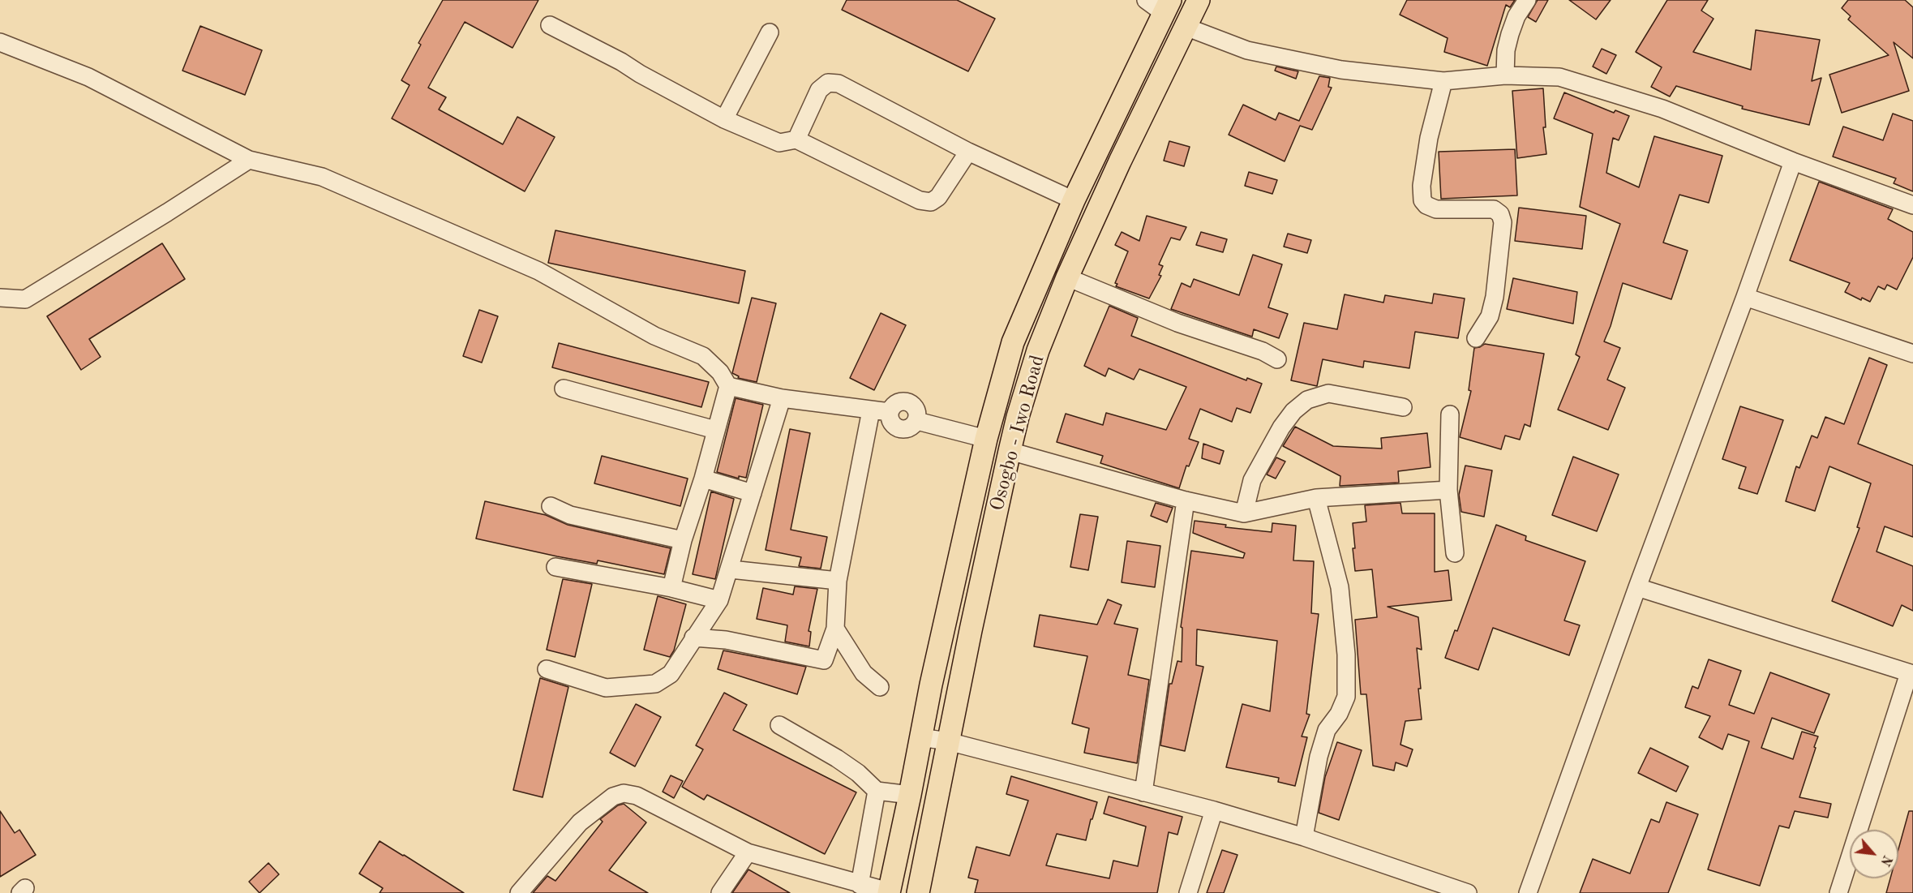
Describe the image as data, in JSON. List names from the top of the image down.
{
  "streets": {
    "main road": ["Osogbo - Iwo Road"]
  },
  "north": "bottom right"
}
